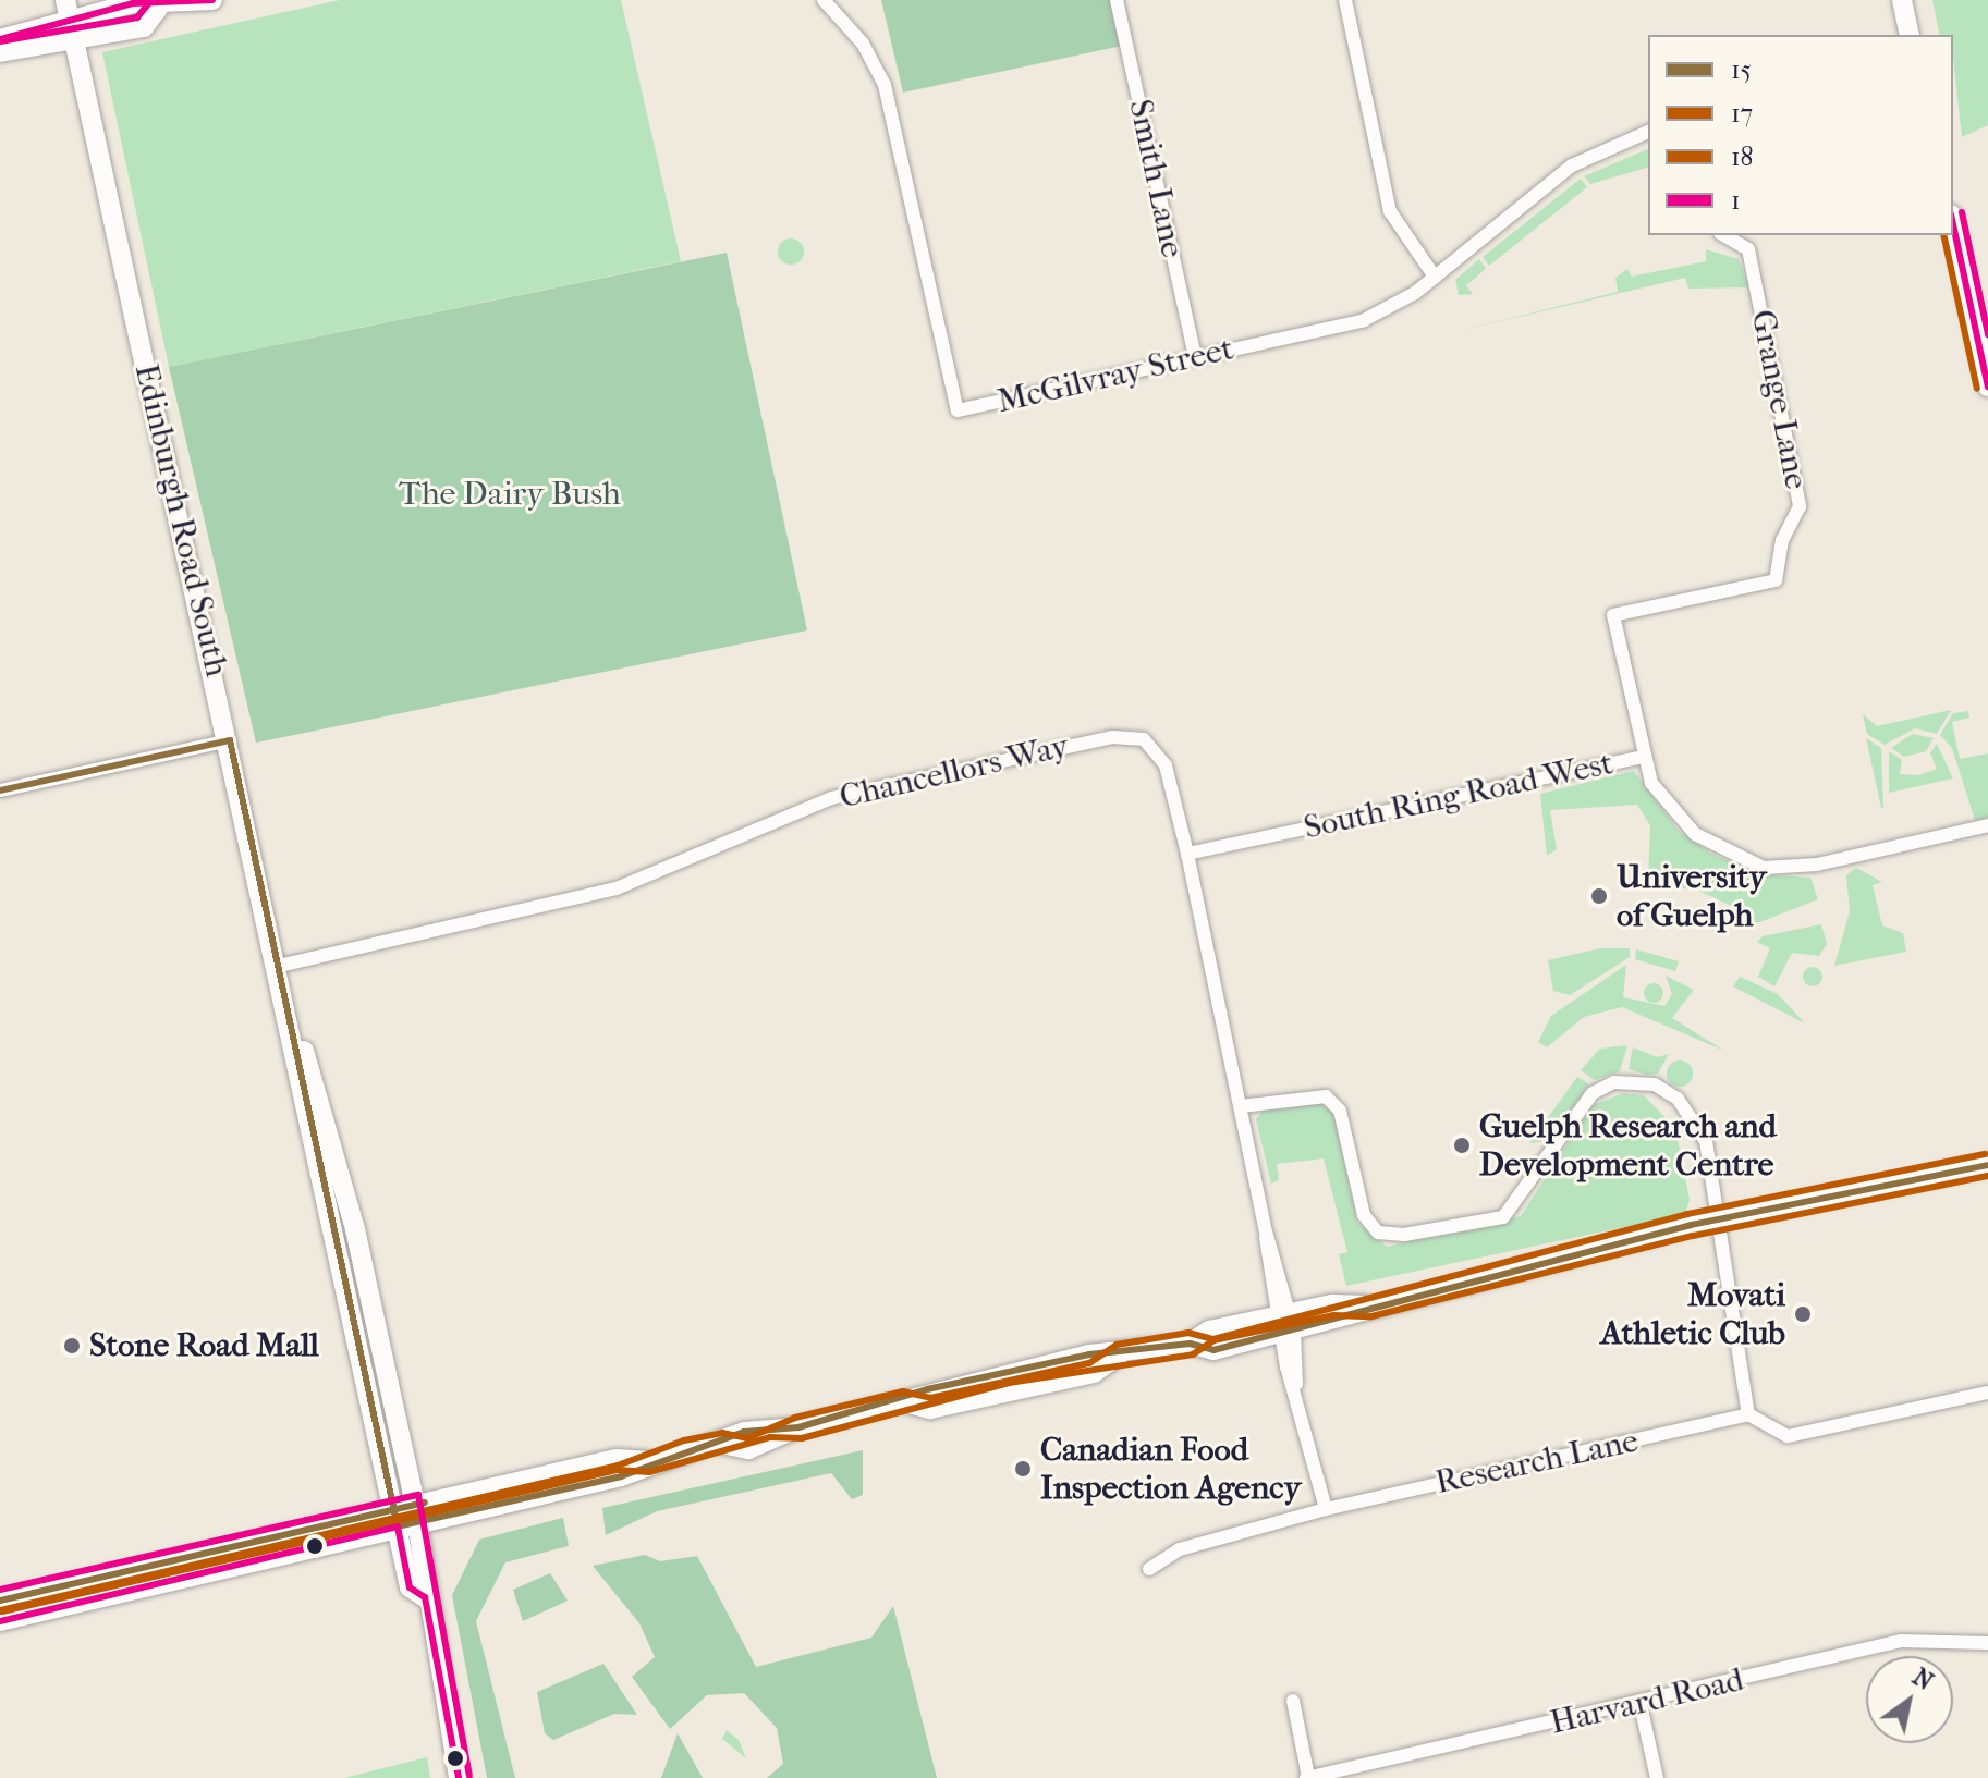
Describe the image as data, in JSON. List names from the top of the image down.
{
  "streets": {
    "main road": ["Edinburgh Road South"],
    "street": [
      "Smith Lane",
      "McGilvray Street",
      "Grange Lane",
      "Chancellors Way",
      "South Ring Road West",
      "Research Lane",
      "Harvard Road"
    ]
  },
  "crossings": [
    ["Smith Lane", "McGilvray Street"],
    ["Grange Lane", "South Ring Road West"],
    ["Edinburgh Road South", "Chancellors Way"],
    ["Chancellors Way", "South Ring Road West"]
  ],
  "parks": ["The Dairy Bush"],
  "places": [
    "University of Guelph",
    "Guelph Research and Development Centre",
    "Movati Athletic Club",
    "Stone Road Mall",
    "Canadian Food Inspection Agency"
  ],
  "lines": [
    "transit line 1",
    "transit line 17",
    "transit line 15",
    "transit line 18"
  ],
  "legend": [
    "15",
    "17",
    "18",
    "1"
  ],
  "north": "top right"
}
